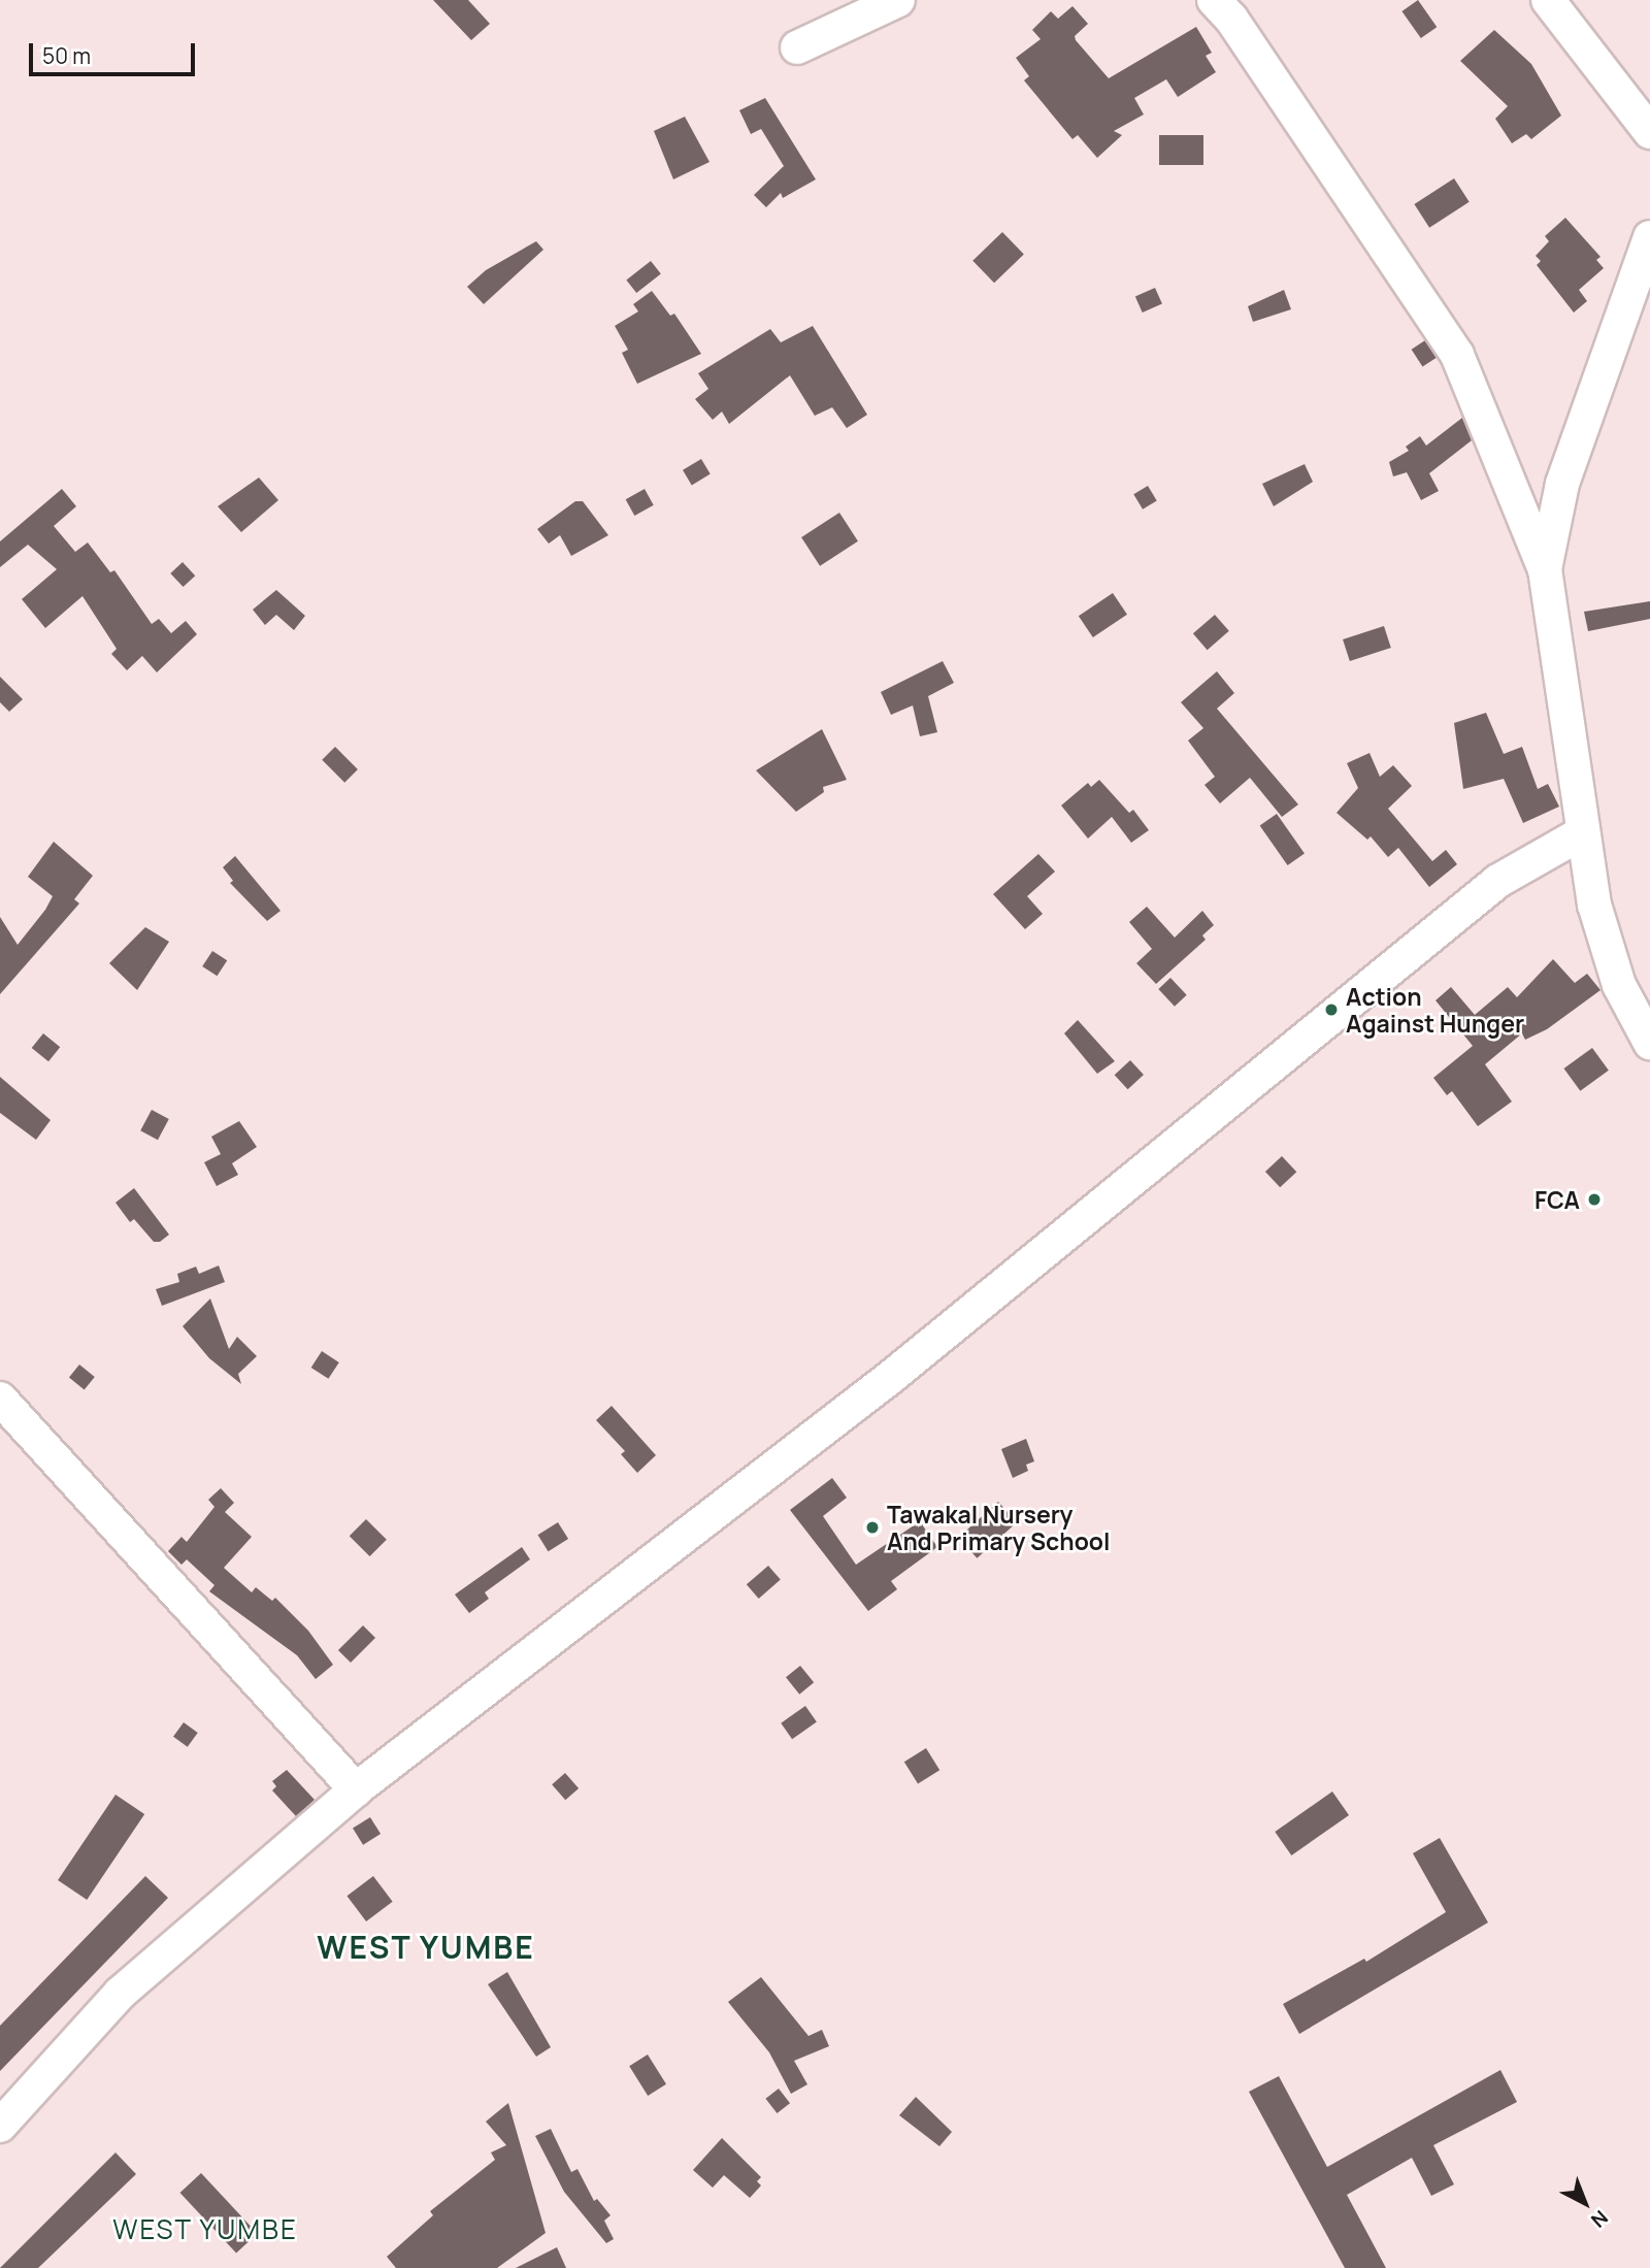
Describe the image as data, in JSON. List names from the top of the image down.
{
  "districts": ["WEST YUMBE", "WEST YUMBE"],
  "places": ["Action Against Hunger", "FCA", "Tawakal Nursery And Primary School"],
  "scale_bar": "50 m",
  "north": "bottom right"
}
